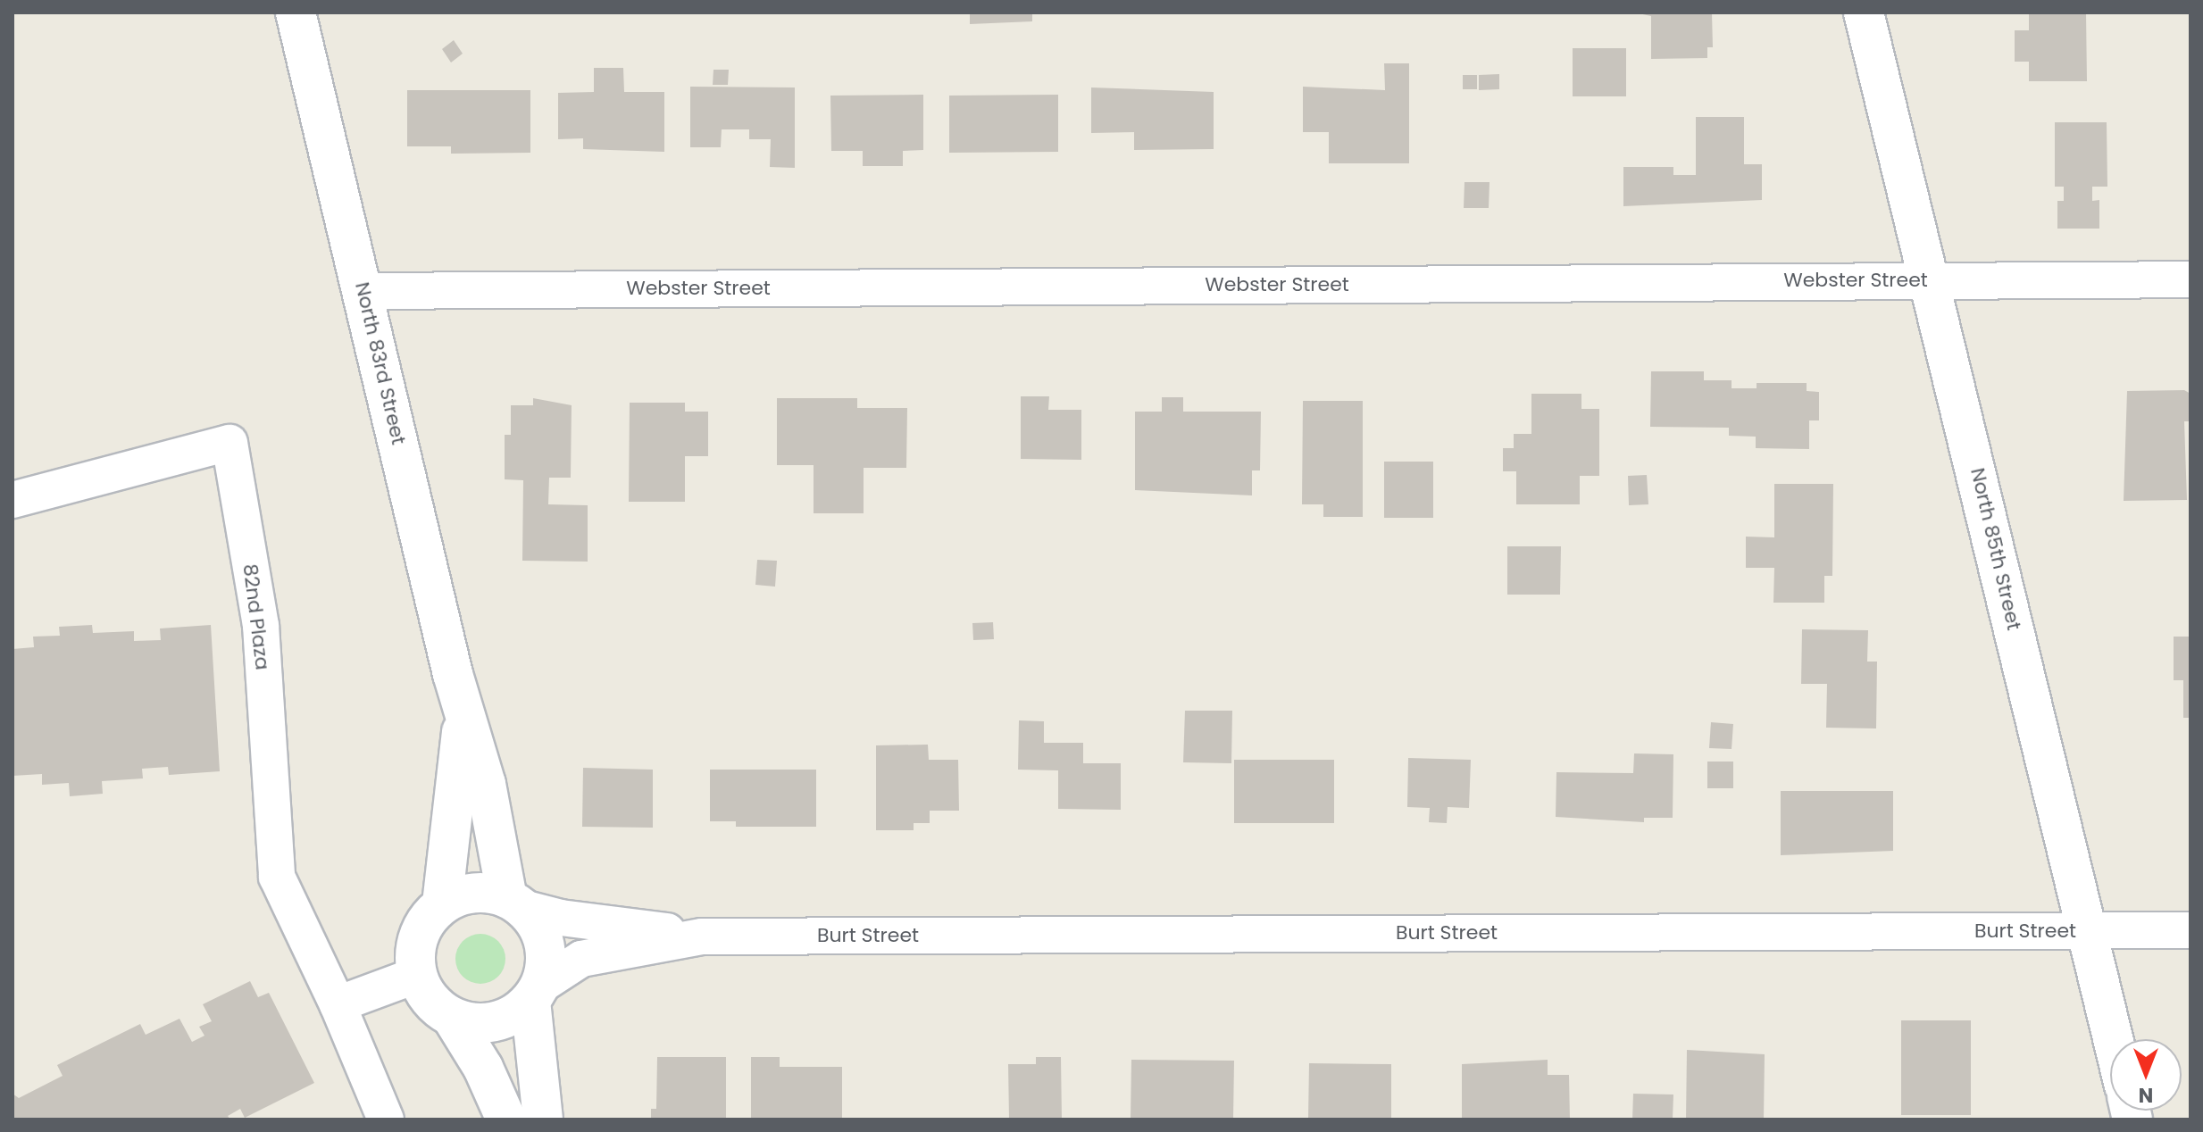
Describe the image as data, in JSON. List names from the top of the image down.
{
  "streets": {
    "street": [
      "Webster Street",
      "North 83rd Street",
      "North 85th Street",
      "82nd Plaza",
      "Burt Street"
    ]
  },
  "crossings": [
    ["Webster Street", "North 83rd Street"],
    ["Webster Street", "North 85th Street"],
    ["North 83rd Street", "Burt Street"],
    ["North 85th Street", "Burt Street"]
  ],
  "north": "bottom"
}
